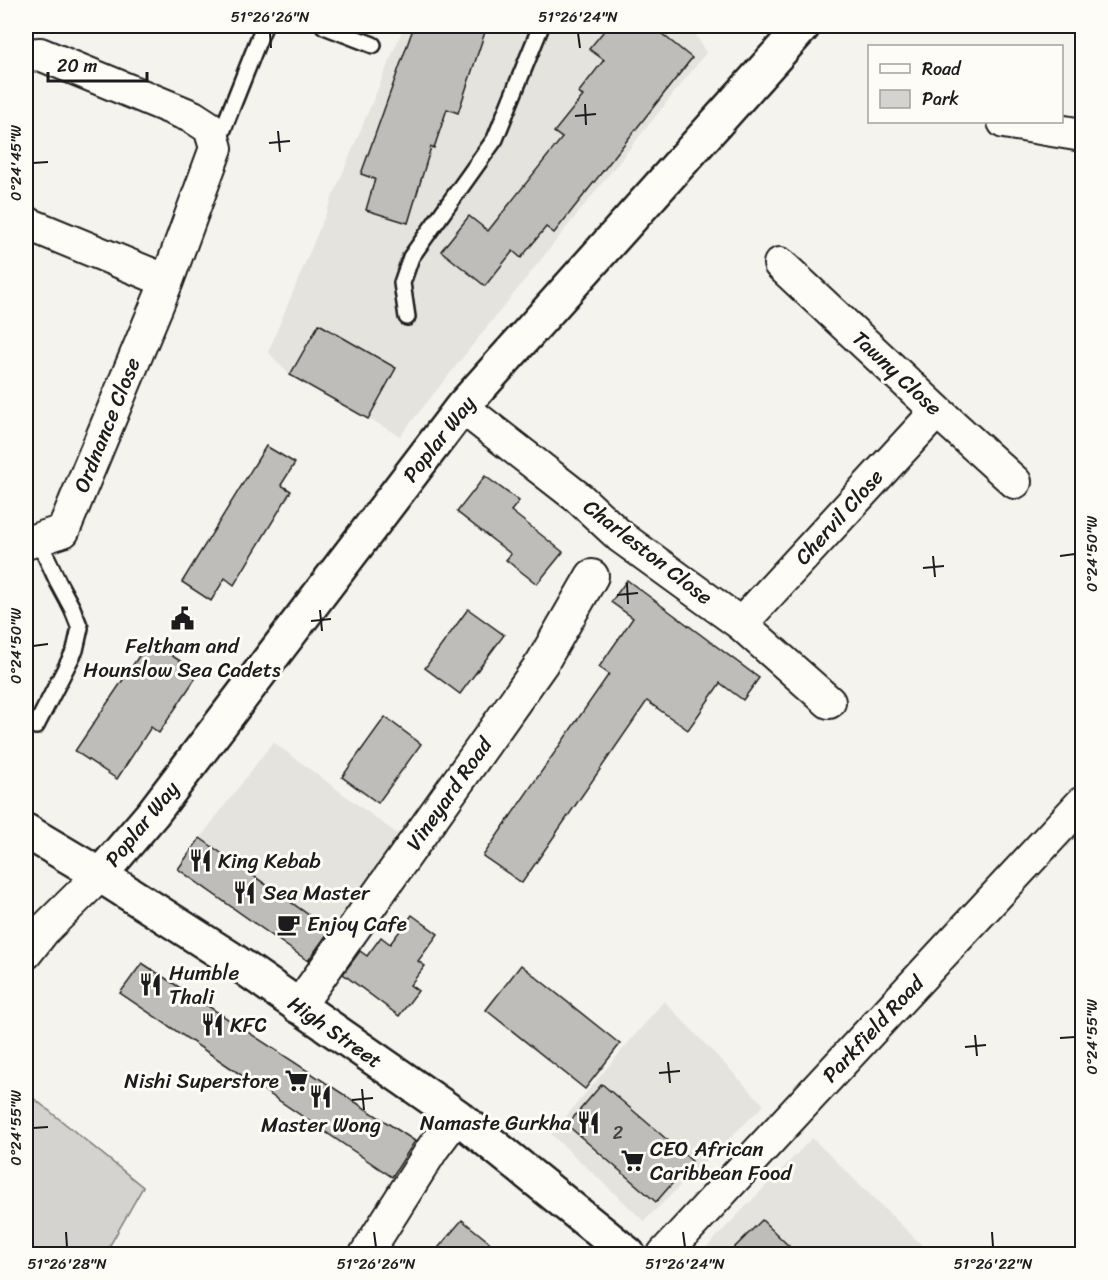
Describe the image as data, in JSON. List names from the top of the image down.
{
  "streets": {
    "street": [
      "Tawny Close",
      "Ordnance Close",
      "Poplar Way",
      "Chervil Close",
      "Charleston Close",
      "Vineyard Road",
      "Parkfield Road",
      "High Street"
    ]
  },
  "crossings": [
    ["Tawny Close", "Chervil Close"],
    ["Poplar Way", "Charleston Close"],
    ["Poplar Way", "High Street"],
    ["Chervil Close", "Charleston Close"],
    ["Vineyard Road", "High Street"]
  ],
  "places": {
    "public building": ["Feltham and Hounslow Sea Cadets"],
    "restaurant": [
      "King Kebab",
      "Sea Master",
      "Humble Thali",
      "KFC",
      "Master Wong",
      "Namaste Gurkha"
    ],
    "cafe": ["Enjoy Cafe"],
    "supermarket": ["Nishi Superstore", "CEO African Caribbean Food"]
  },
  "house_numbers": ["2"],
  "legend": ["Road", "Park"],
  "scale_bar": "20 m",
  "coordinates": [
    "51°26'26\"N",
    "51°26'24\"N",
    "0°24'45\"W",
    "0°24'50\"W",
    "0°24'55\"W",
    "51°26'28\"N",
    "51°26'22\"N"
  ]
}
